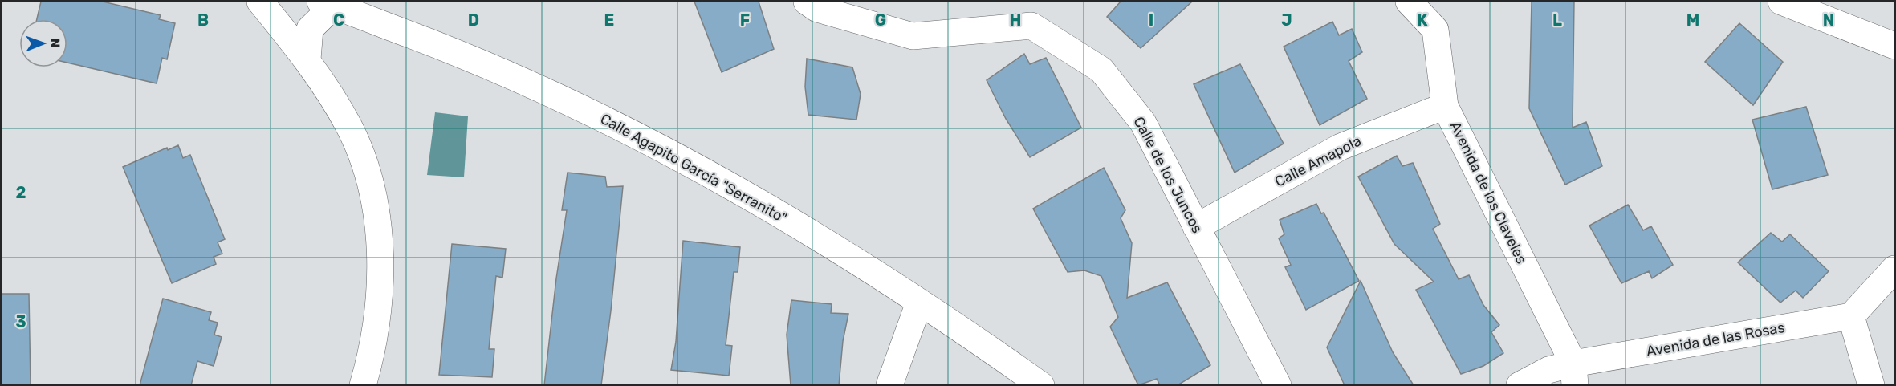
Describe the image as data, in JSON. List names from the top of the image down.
{
  "streets": {
    "street": [
      "Calle Amapola",
      "Calle Agapito García \"Serranito\"",
      "Calle de los Juncos",
      "Avenida de los Claveles",
      "Avenida de las Rosas"
    ]
  },
  "crossings": [
    ["Calle Amapola", "Calle de los Juncos"],
    ["Calle Amapola", "Avenida de los Claveles"],
    ["Avenida de los Claveles", "Avenida de las Rosas"]
  ],
  "north": "right",
  "grid": {
    "columns": [
      "B",
      "C",
      "D",
      "E",
      "F",
      "G",
      "H",
      "I",
      "J",
      "K",
      "L",
      "M",
      "N"
    ],
    "rows": ["2", "3"]
  }
}
